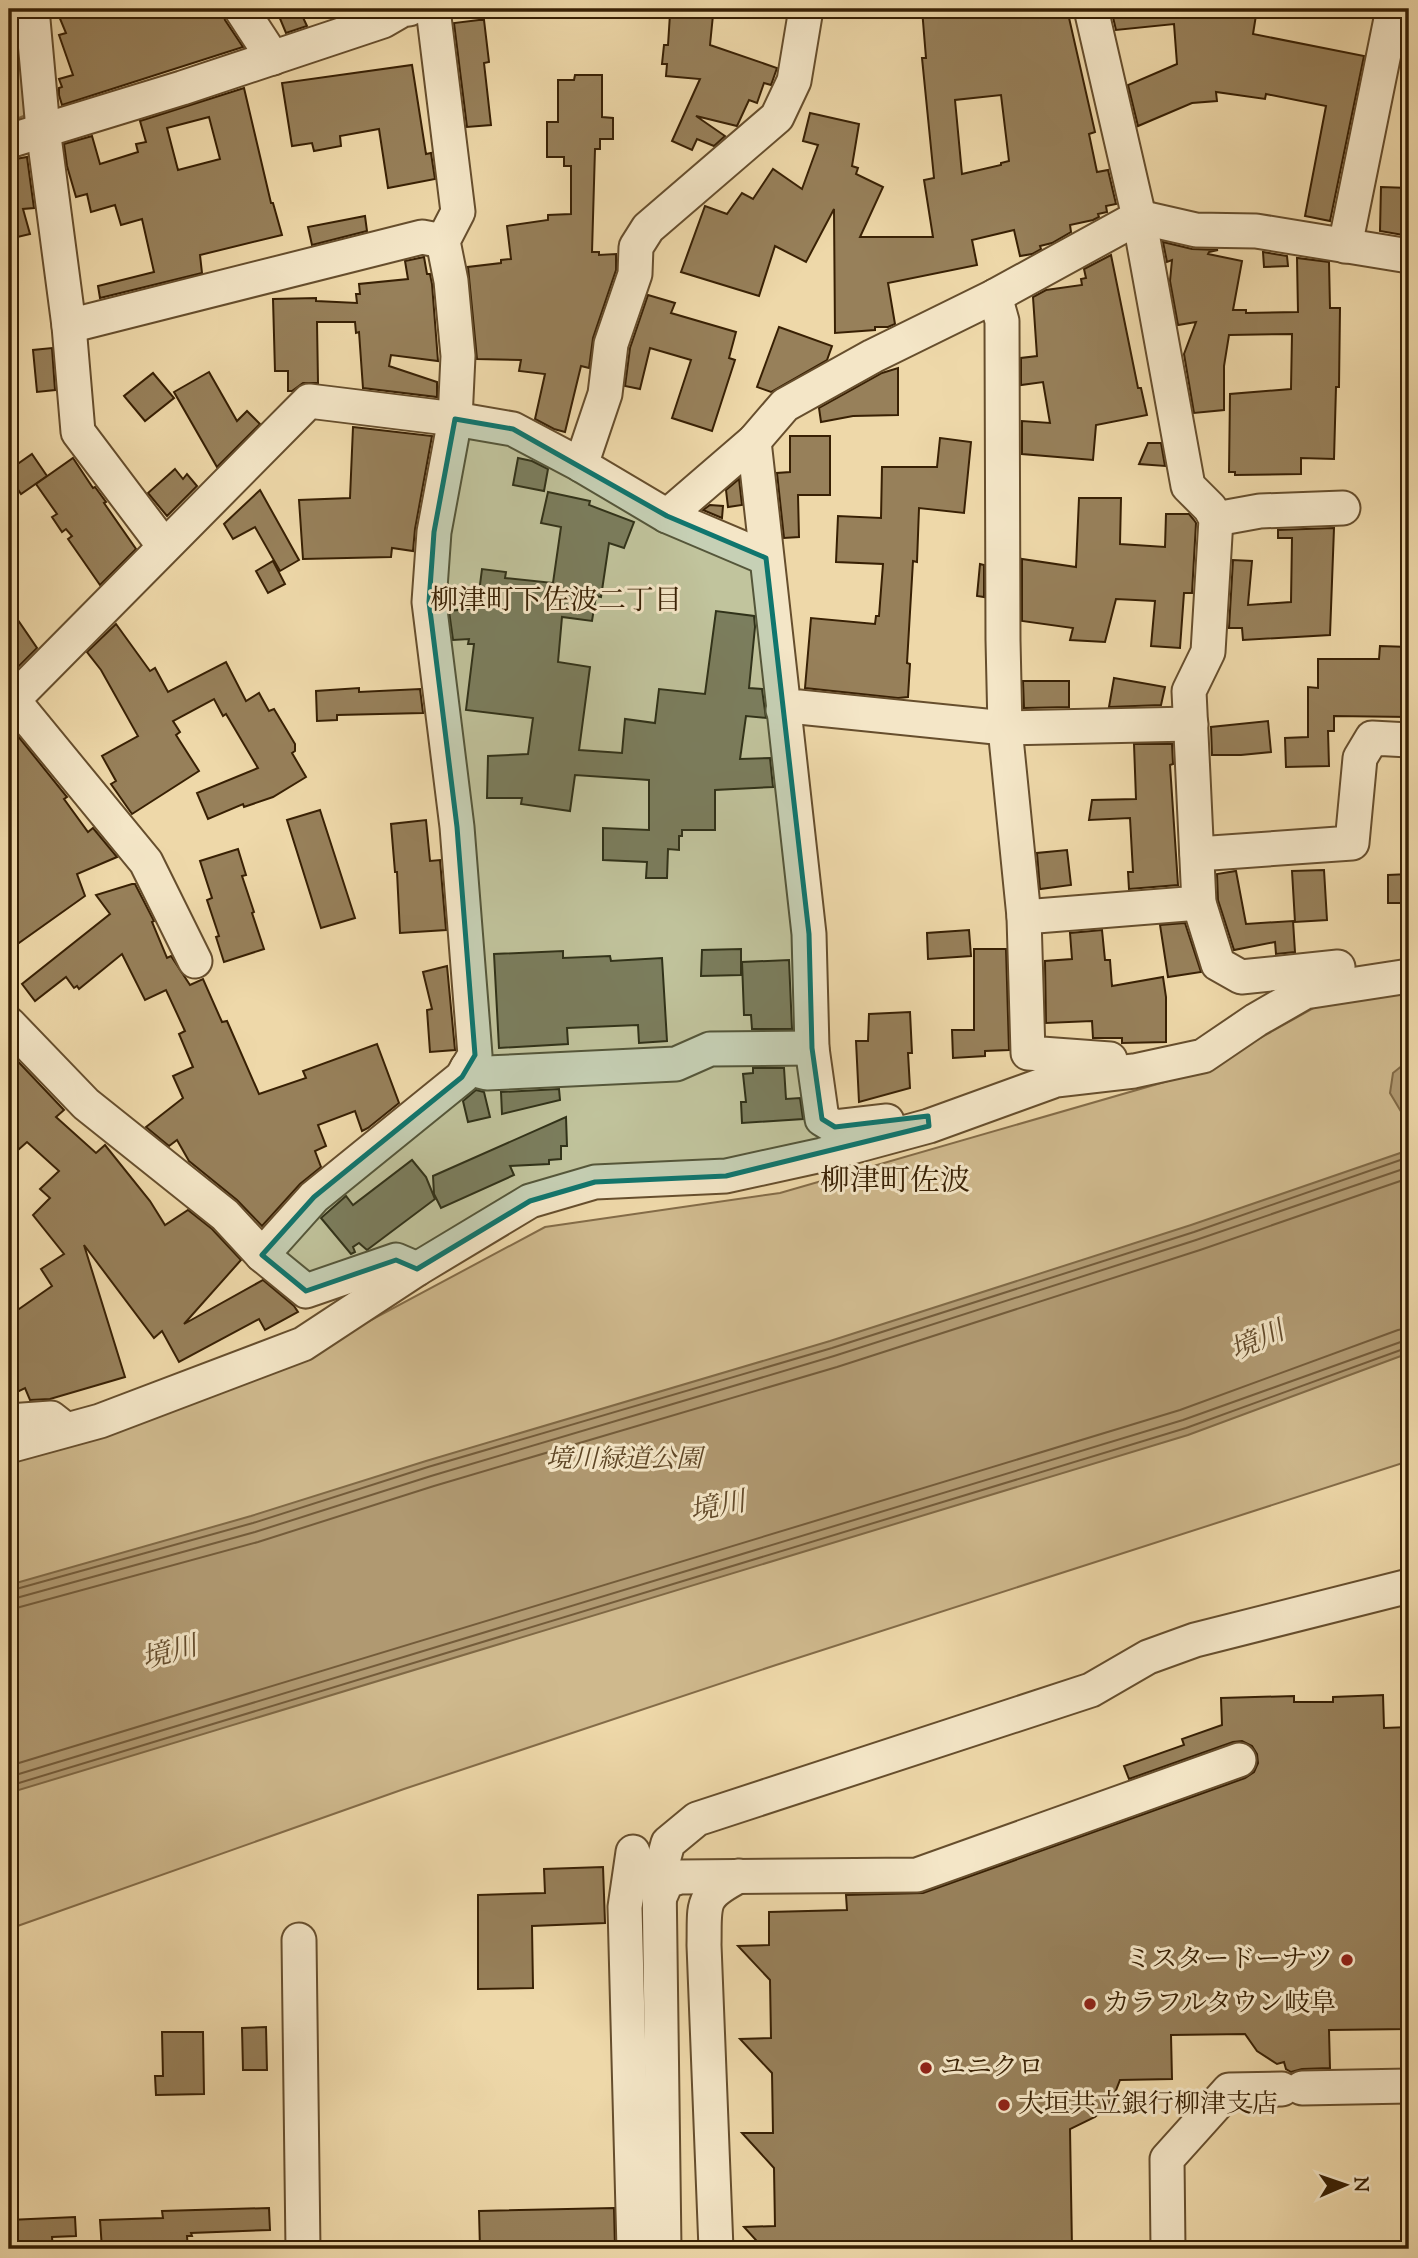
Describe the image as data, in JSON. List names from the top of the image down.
{
  "districts": ["柳津町下佐波二丁目", "柳津町佐波"],
  "water": ["境川"],
  "parks": ["境川緑道公園"],
  "places": [
    "ミスタードーナツ",
    "カラフルタウン岐阜",
    "ユニクロ",
    "大垣共立銀行柳津支店"
  ],
  "north": "right"
}
